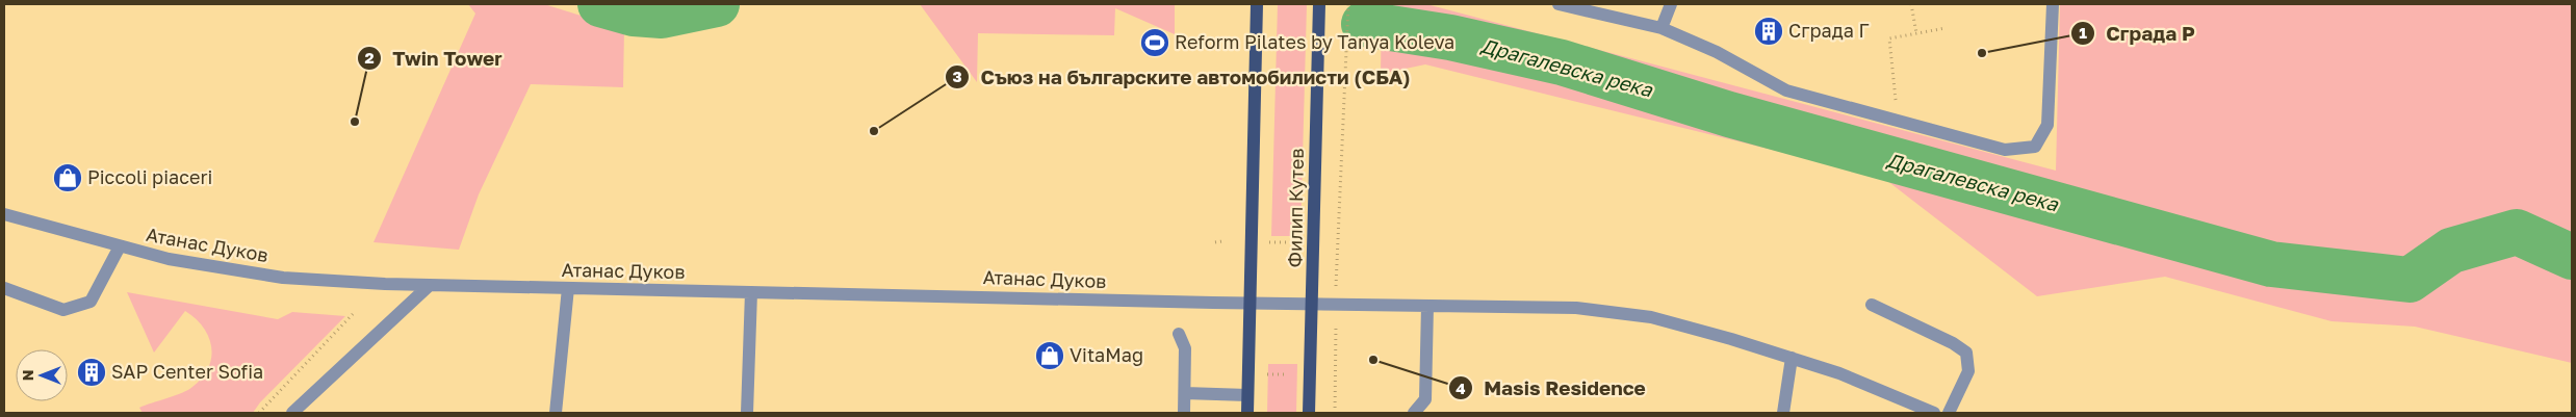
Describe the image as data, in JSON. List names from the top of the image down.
{
  "streets": {
    "main road": ["Филип Кутев"],
    "street": ["Атанас Дуков"]
  },
  "crossings": [
    ["Филип Кутев", "Атанас Дуков"]
  ],
  "water": ["Драгалевска река"],
  "places": {
    "building": ["Сграда Г", "SAP Center Sofia"],
    "sports": ["Reform Pilates by Tanya Koleva"],
    "other": [
      "Сграда Р",
      "Twin Tower",
      "Съюз на българските автомобилисти (СБА)",
      "Masis Residence"
    ],
    "shop": ["Piccoli piaceri", "VitaMag"]
  },
  "north": "left"
}
